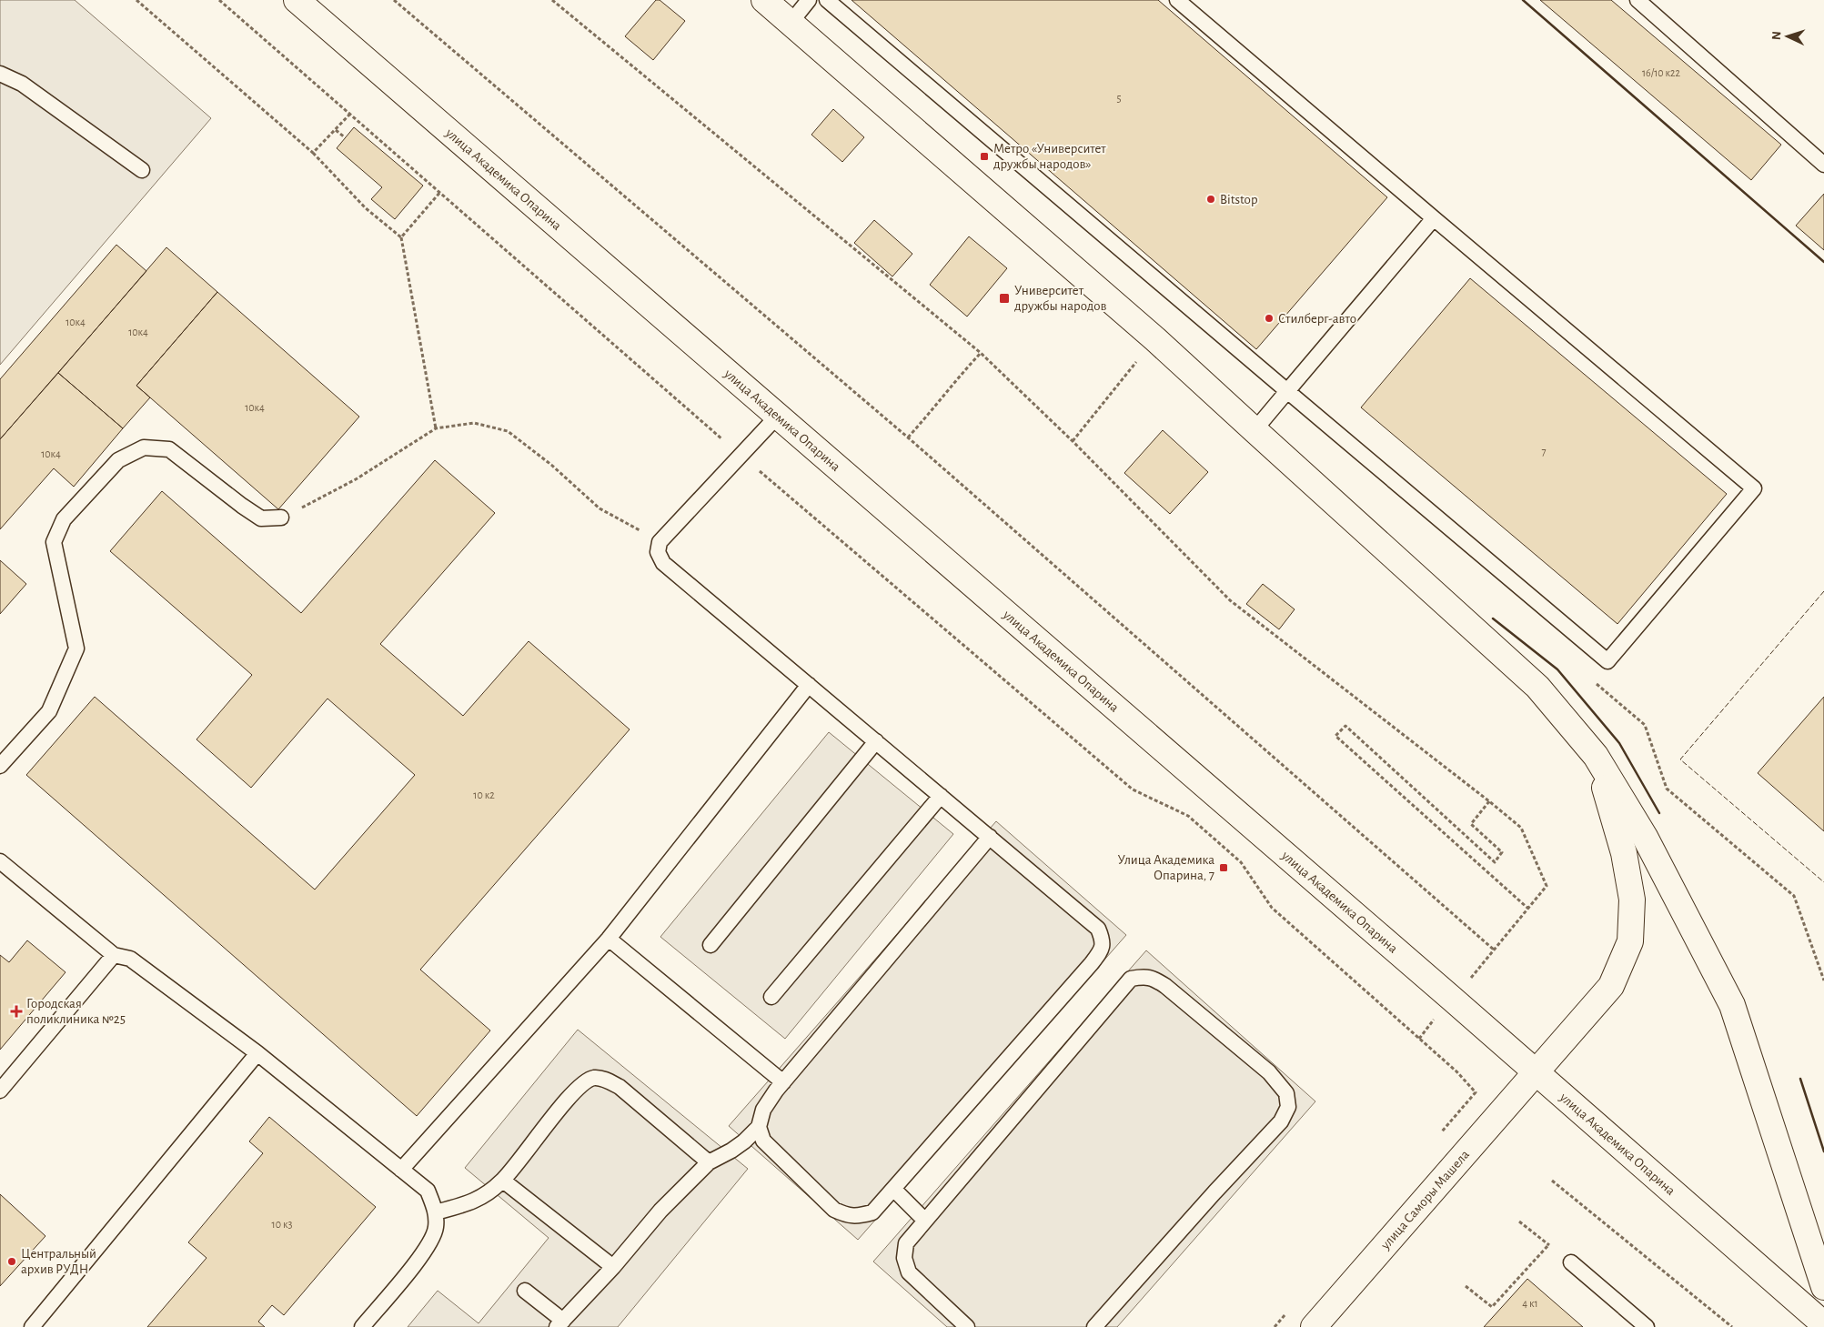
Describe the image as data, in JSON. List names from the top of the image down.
{
  "streets": {
    "street": ["улица Академика Опарина", "улица Саморы Машела"]
  },
  "crossings": [
    ["улица Академика Опарина", "улица Саморы Машела"]
  ],
  "places": {
    "transit": ["Метро «Университет дружбы народов»", "Университет дружбы народов", "Улица Академика Опарина, 7"],
    "other": ["Bitstop", "Стилберг-авто", "Центральный архив РУДН"],
    "health": ["Городская поликлиника №25"]
  },
  "house_numbers": [
    "16/10 к22",
    "5",
    "10к4",
    "10к4",
    "10к4",
    "7",
    "10к4",
    "10 к2",
    "10 к3",
    "4 к1"
  ],
  "north": "left"
}
